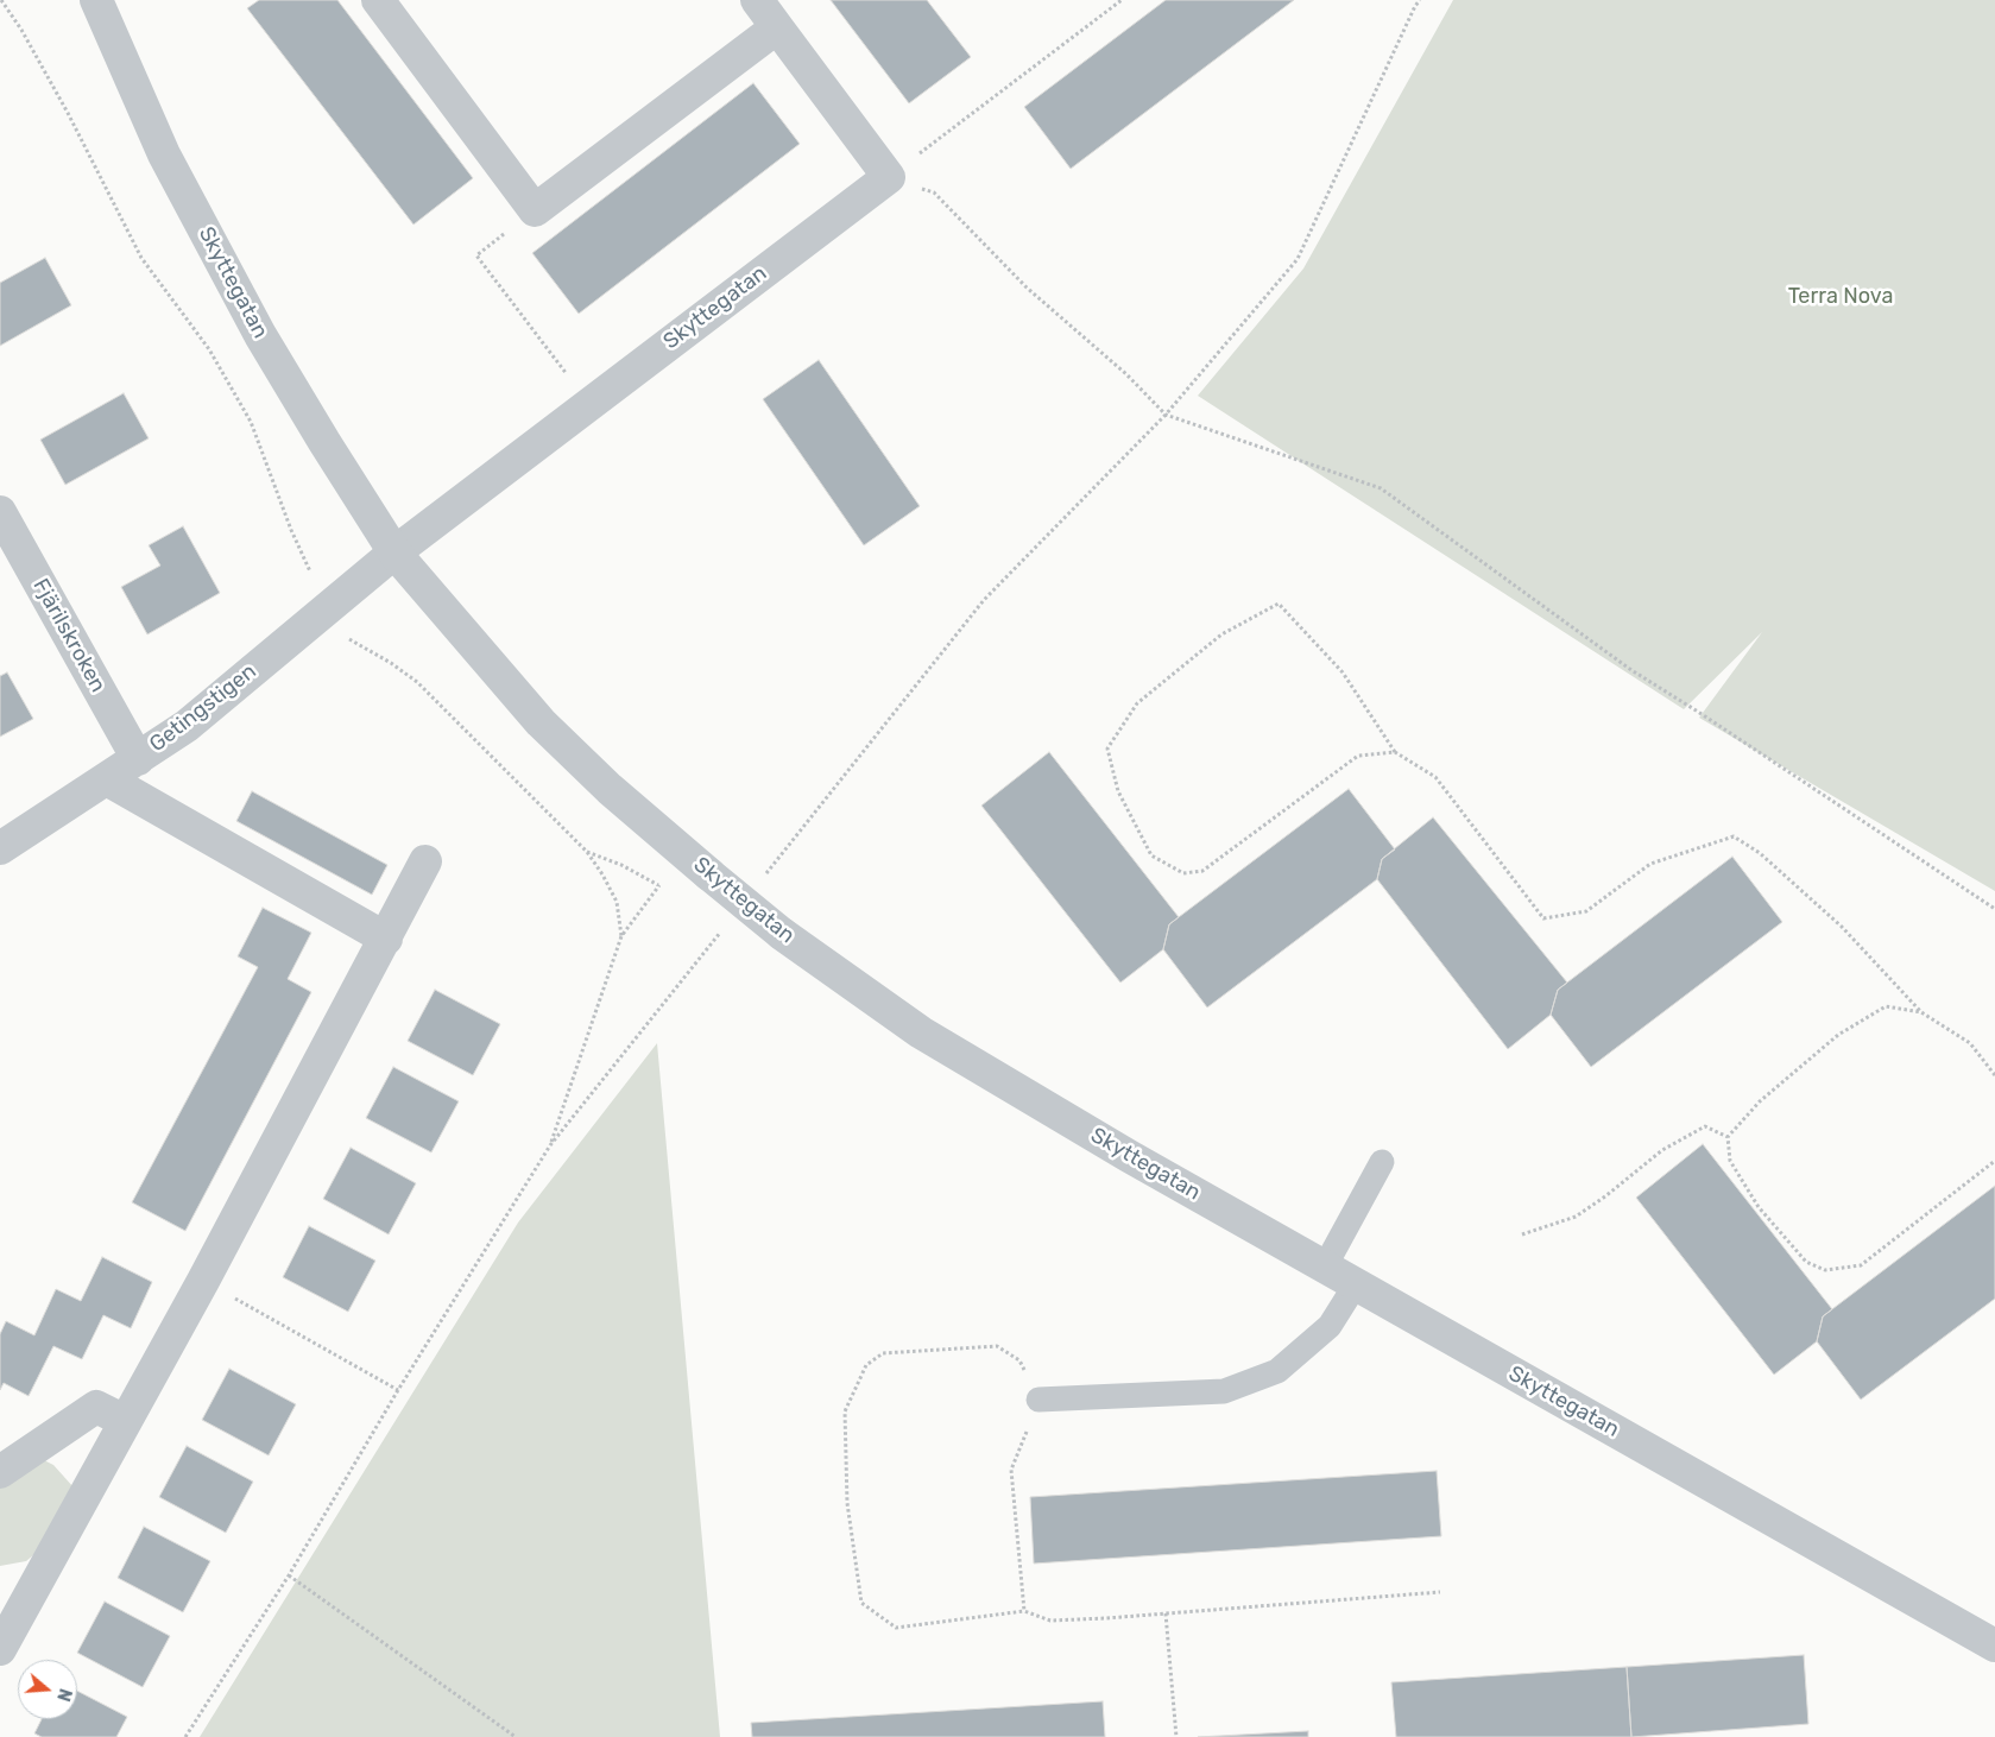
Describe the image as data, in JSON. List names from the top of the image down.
{
  "streets": {
    "street": ["Skyttegatan", "Fjärilskroken", "Getingstigen"]
  },
  "crossings": [
    ["Skyttegatan", "Getingstigen"],
    ["Fjärilskroken", "Getingstigen"]
  ],
  "parks": ["Terra Nova"],
  "north": "right"
}
